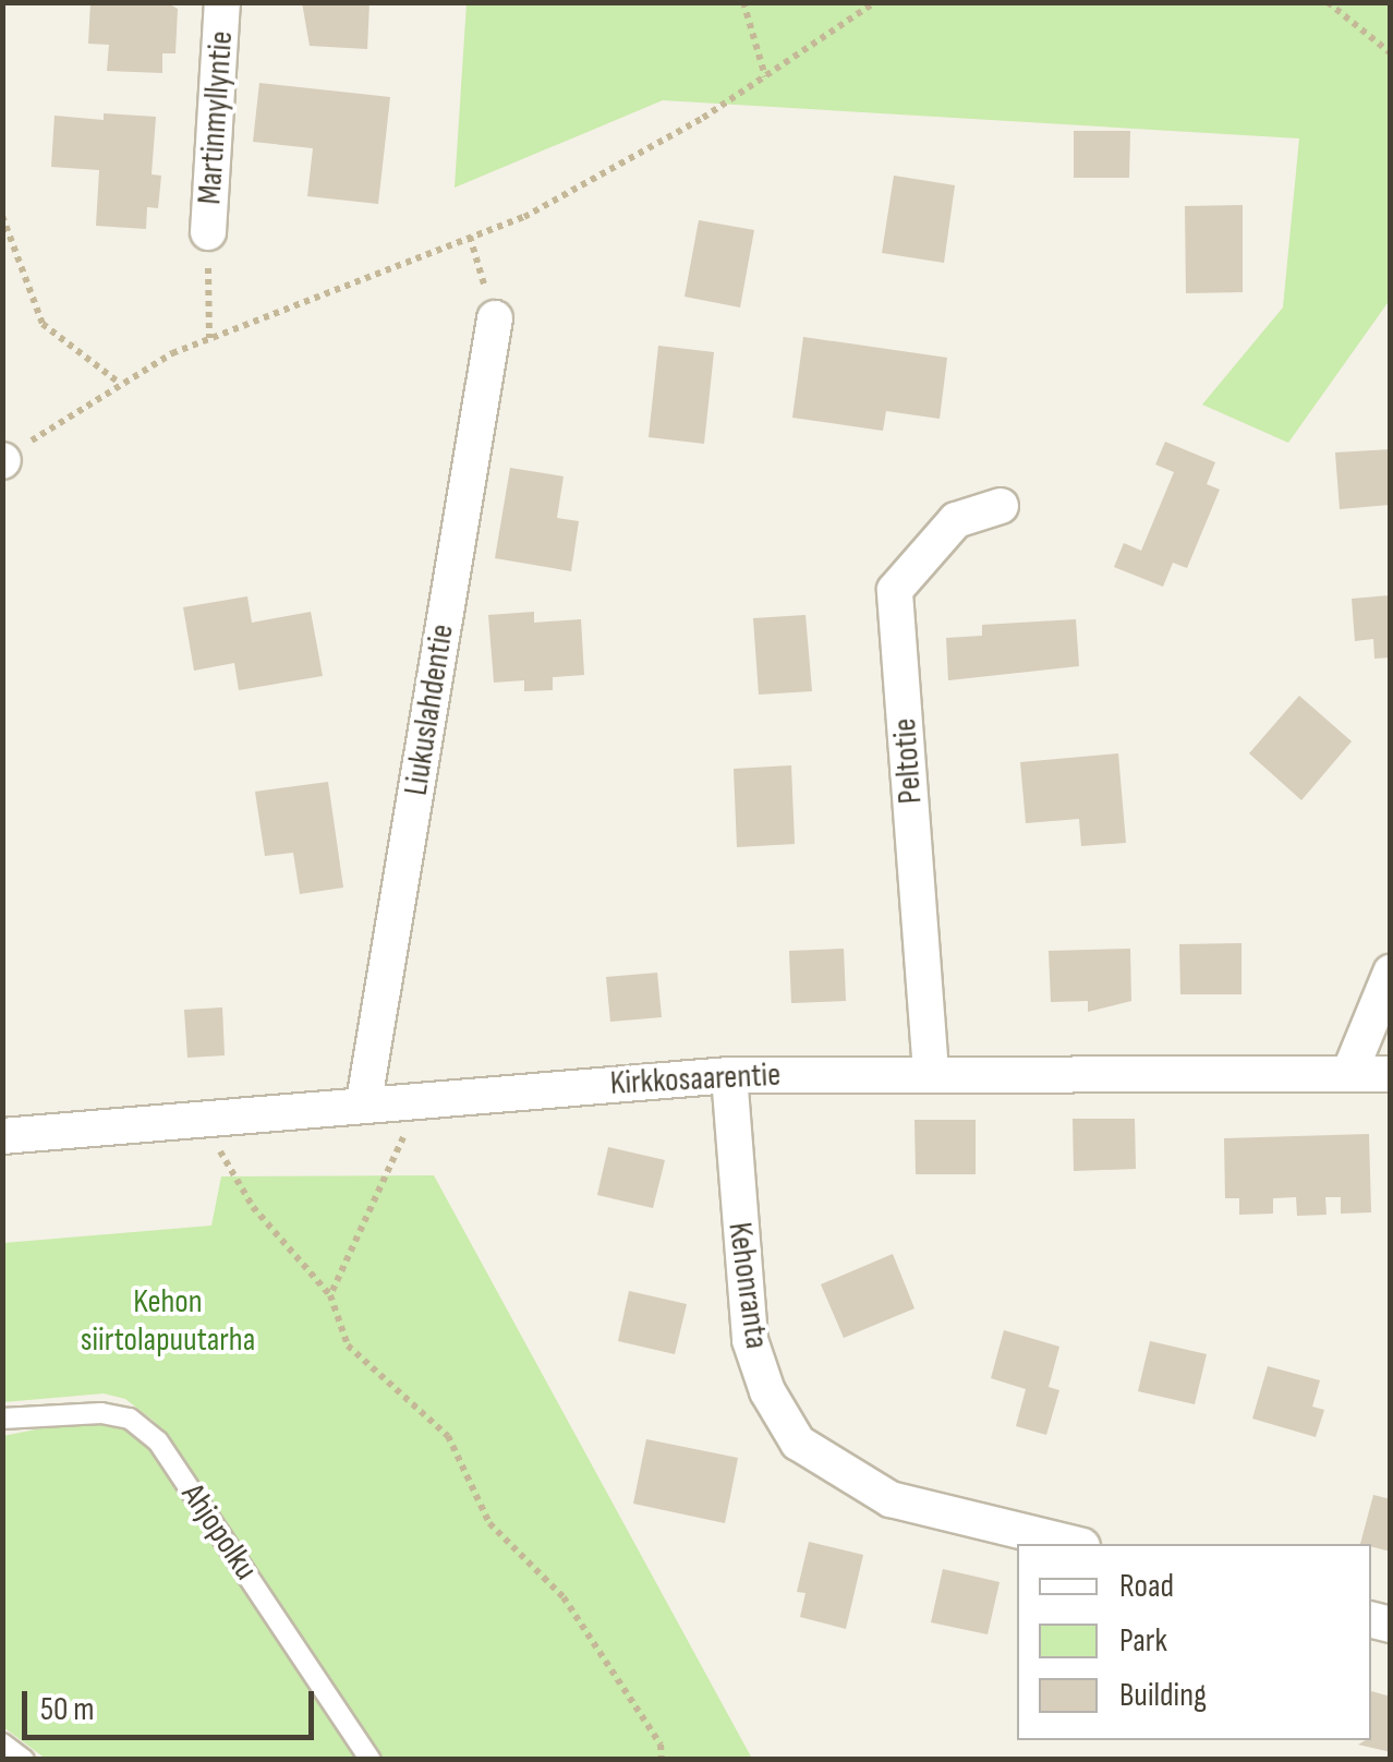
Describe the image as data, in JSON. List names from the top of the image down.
{
  "streets": {
    "street": [
      "Martinmyllyntie",
      "Liukuslahdentie",
      "Peltotie",
      "Kirkkosaarentie",
      "Kehonranta"
    ],
    "lane": ["Ahjopolku"]
  },
  "crossings": [
    ["Liukuslahdentie", "Kirkkosaarentie"],
    ["Peltotie", "Kirkkosaarentie"],
    ["Kirkkosaarentie", "Kehonranta"]
  ],
  "parks": ["Kehon siirtolapuutarha"],
  "legend": ["Road", "Park", "Building"],
  "scale_bar": "50 m"
}
